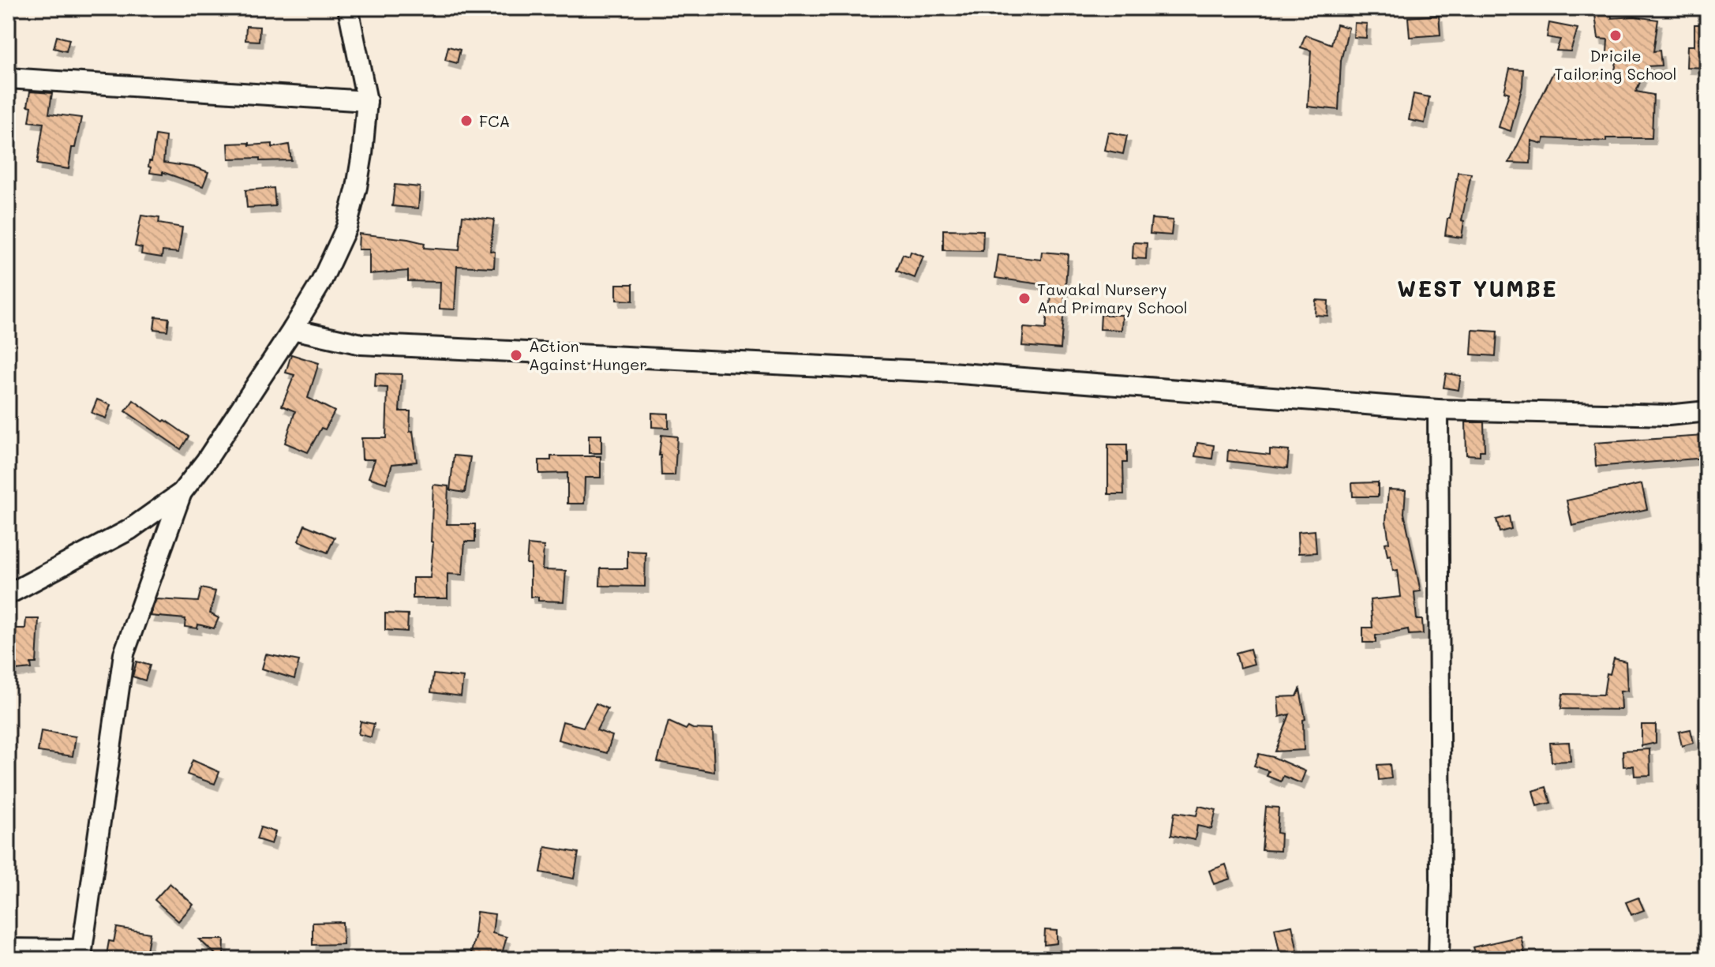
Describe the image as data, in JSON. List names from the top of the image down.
{
  "districts": ["WEST YUMBE"],
  "places": [
    "Dricile Tailoring School",
    "FCA",
    "Tawakal Nursery And Primary School",
    "Action Against Hunger"
  ]
}
